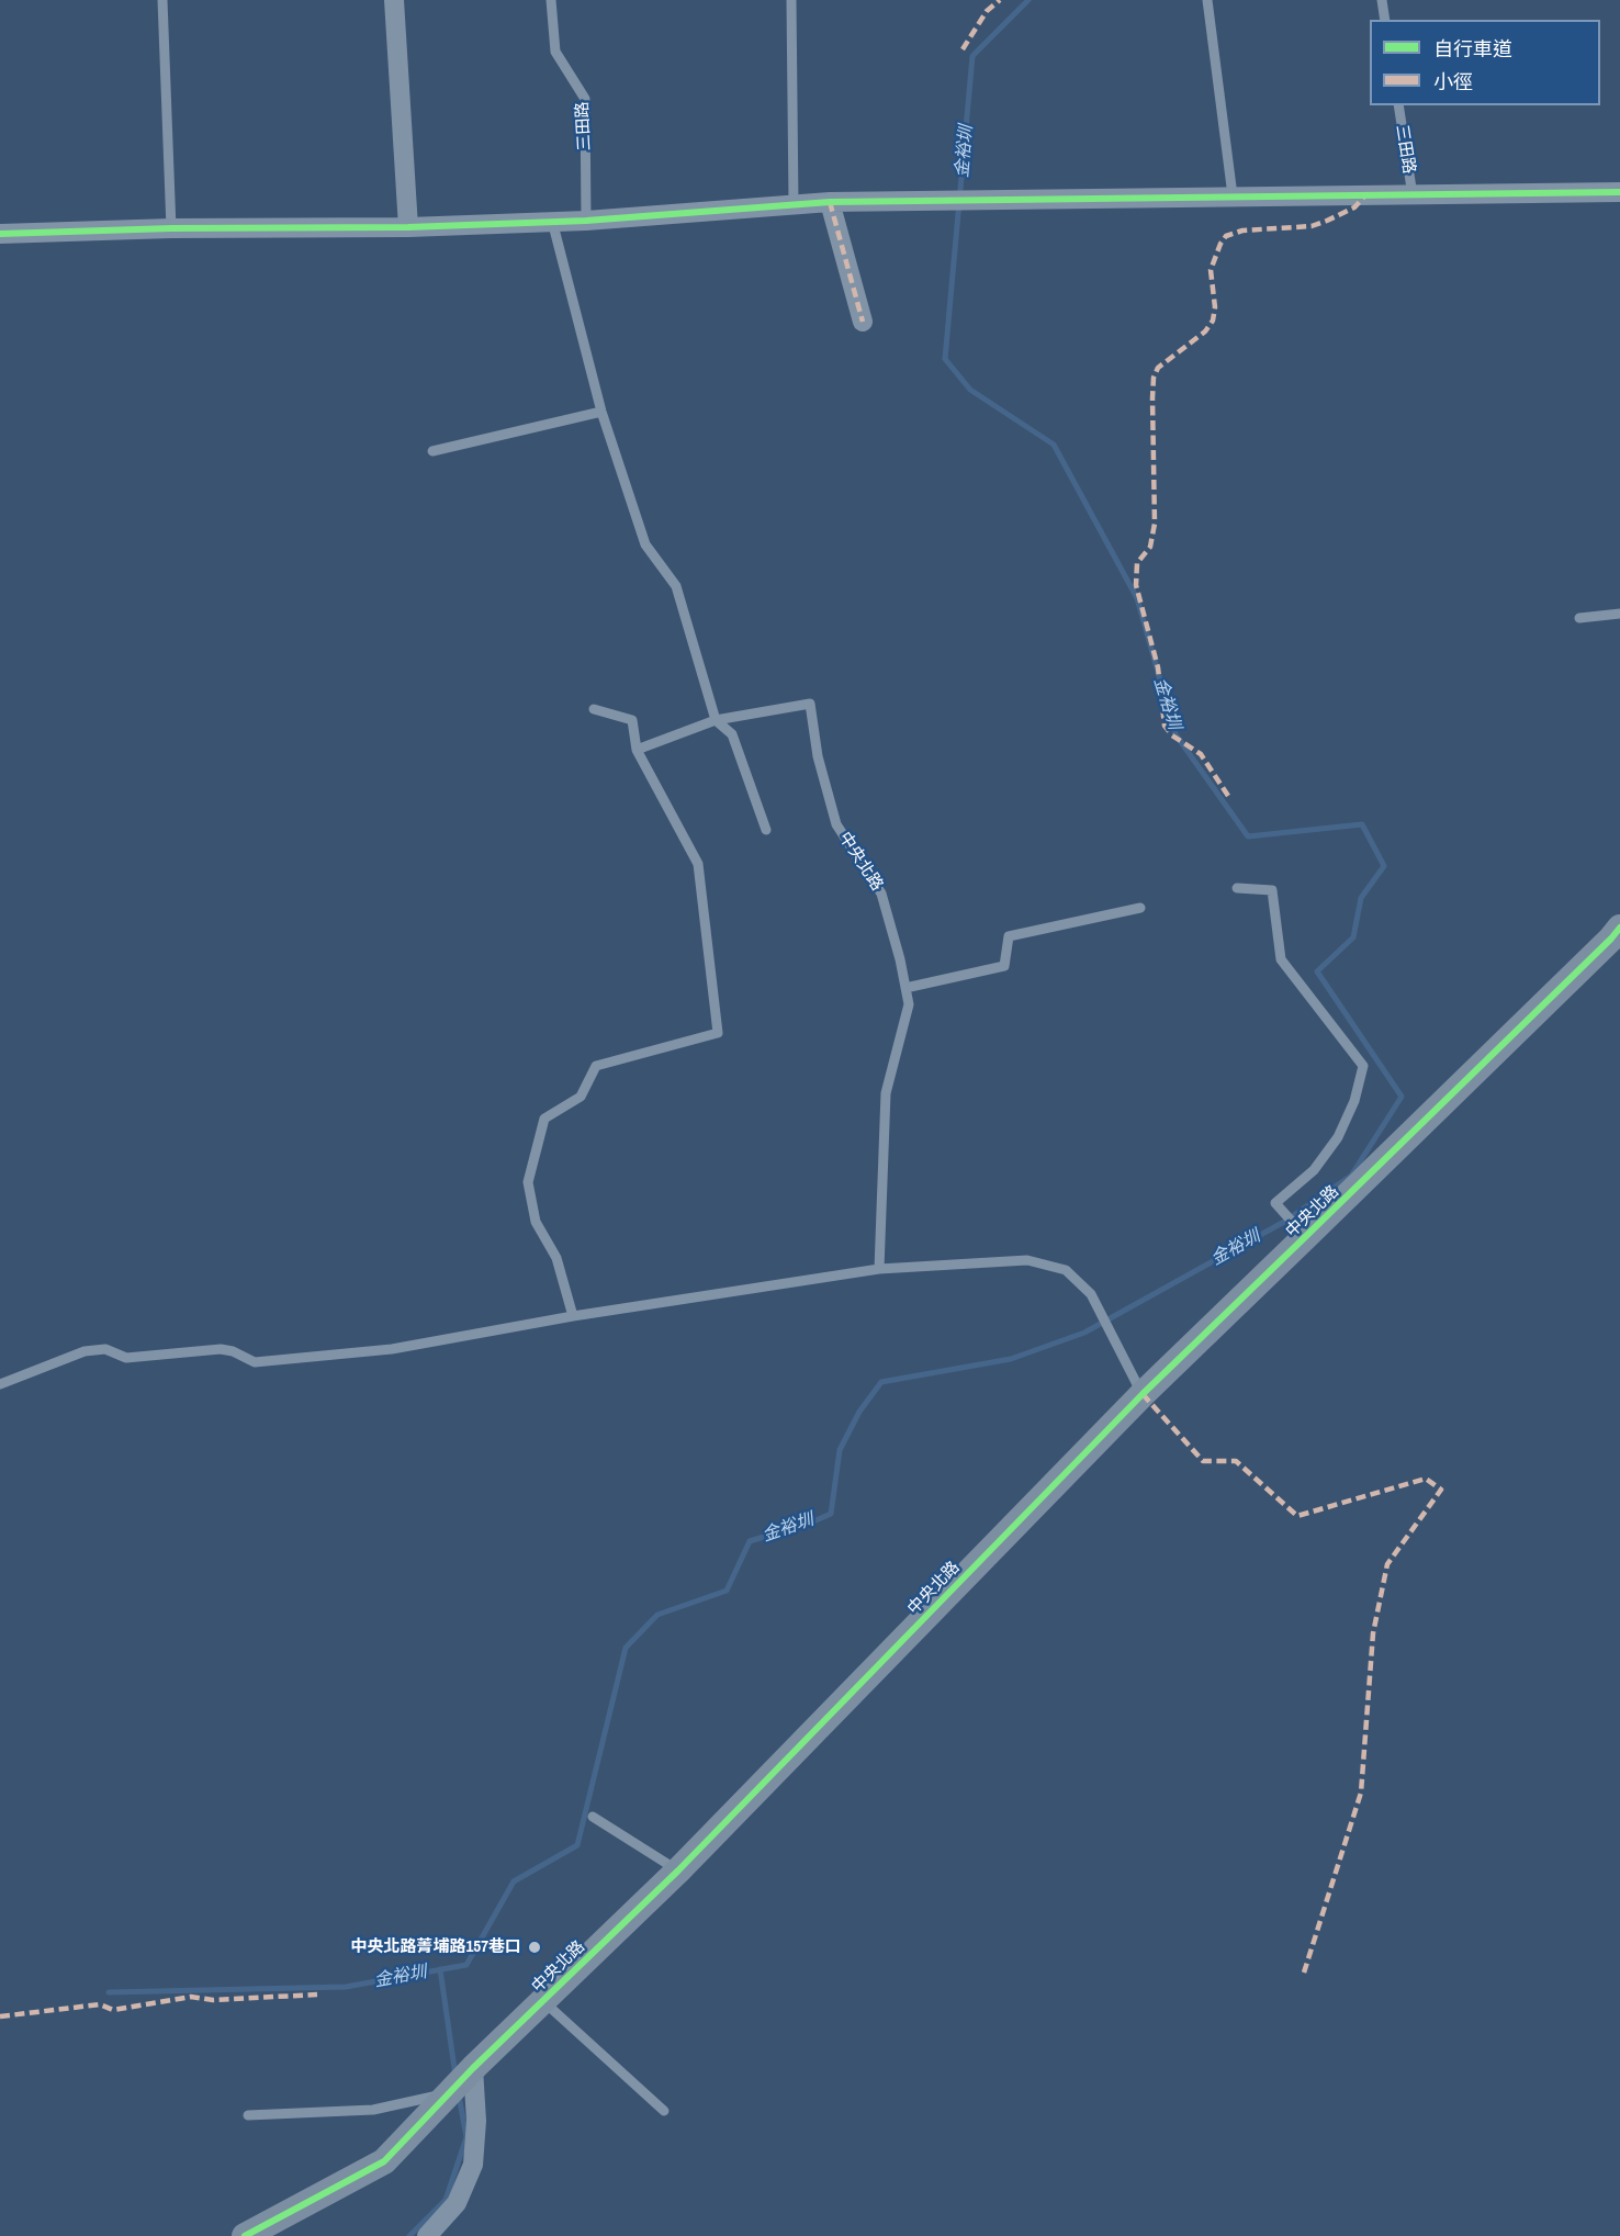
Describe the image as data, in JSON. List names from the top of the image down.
{
  "streets": {
    "street": ["中央北路"],
    "lane": ["三田路"]
  },
  "water": ["金裕圳"],
  "places": ["中央北路菁埔路157巷口"],
  "legend": ["自行車道", "小徑"]
}
